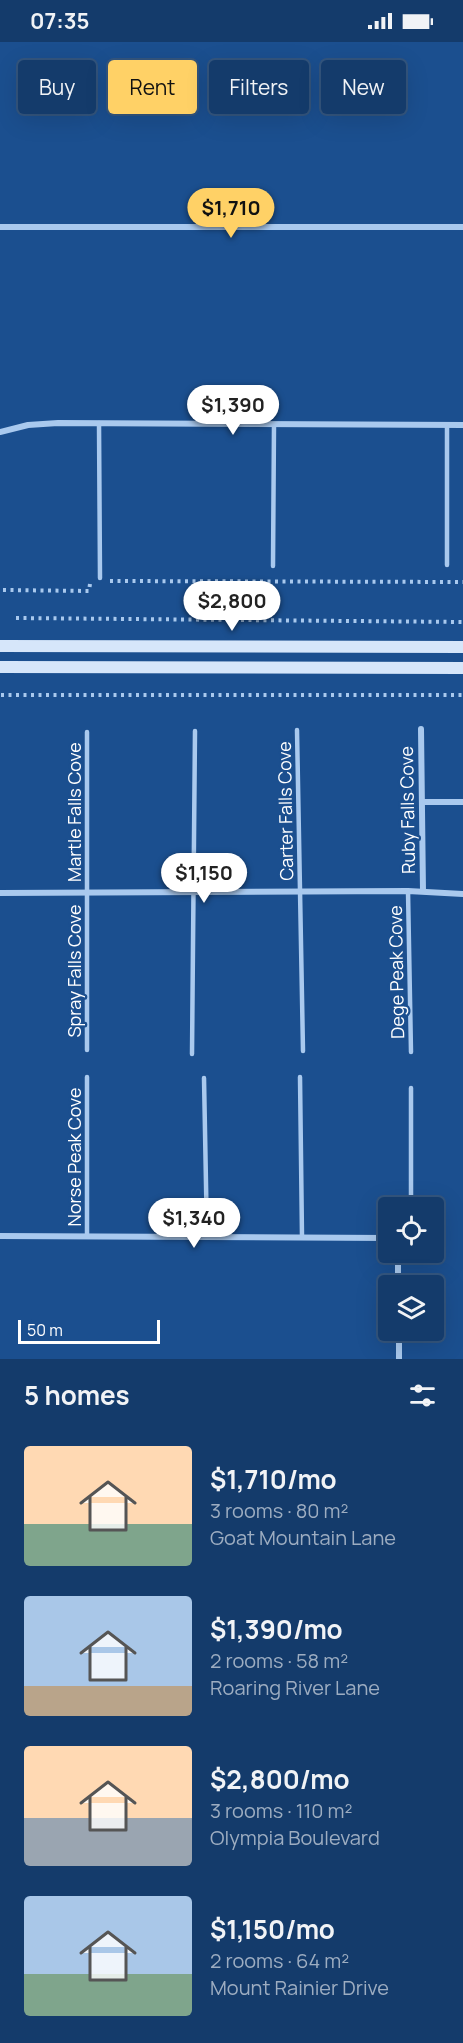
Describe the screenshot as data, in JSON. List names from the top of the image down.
{
  "streets": {
    "street": ["Ruby Falls Cove"],
    "lane": [
      "Carter Falls Cove",
      "Martle Falls Cove",
      "Spray Falls Cove",
      "Dege Peak Cove",
      "Norse Peak Cove"
    ]
  },
  "crossings": [
    ["Martle Falls Cove", "Spray Falls Cove"]
  ],
  "scale_bar": "50 m",
  "page": {
    "status": "07:35",
    "chip": [
      "Buy",
      "Rent",
      "Filters",
      "New"
    ],
    "price": [
      "$1,710",
      "$1,390",
      "$2,800",
      "$1,150",
      "$1,340"
    ],
    "scale": "50 m",
    "heading": "5 homes",
    "list": [
      {
        "name": "$1,710/mo",
        "note": "3 rooms · 80 m² · Goat Mountain Lane"
      },
      {
        "name": "$1,390/mo",
        "note": "2 rooms · 58 m² · Roaring River Lane"
      },
      {
        "name": "$2,800/mo",
        "note": "3 rooms · 110 m² · Olympia Boulevard"
      },
      {
        "name": "$1,150/mo",
        "note": "2 rooms · 64 m² · Mount Rainier Drive"
      }
    ]
  }
}
